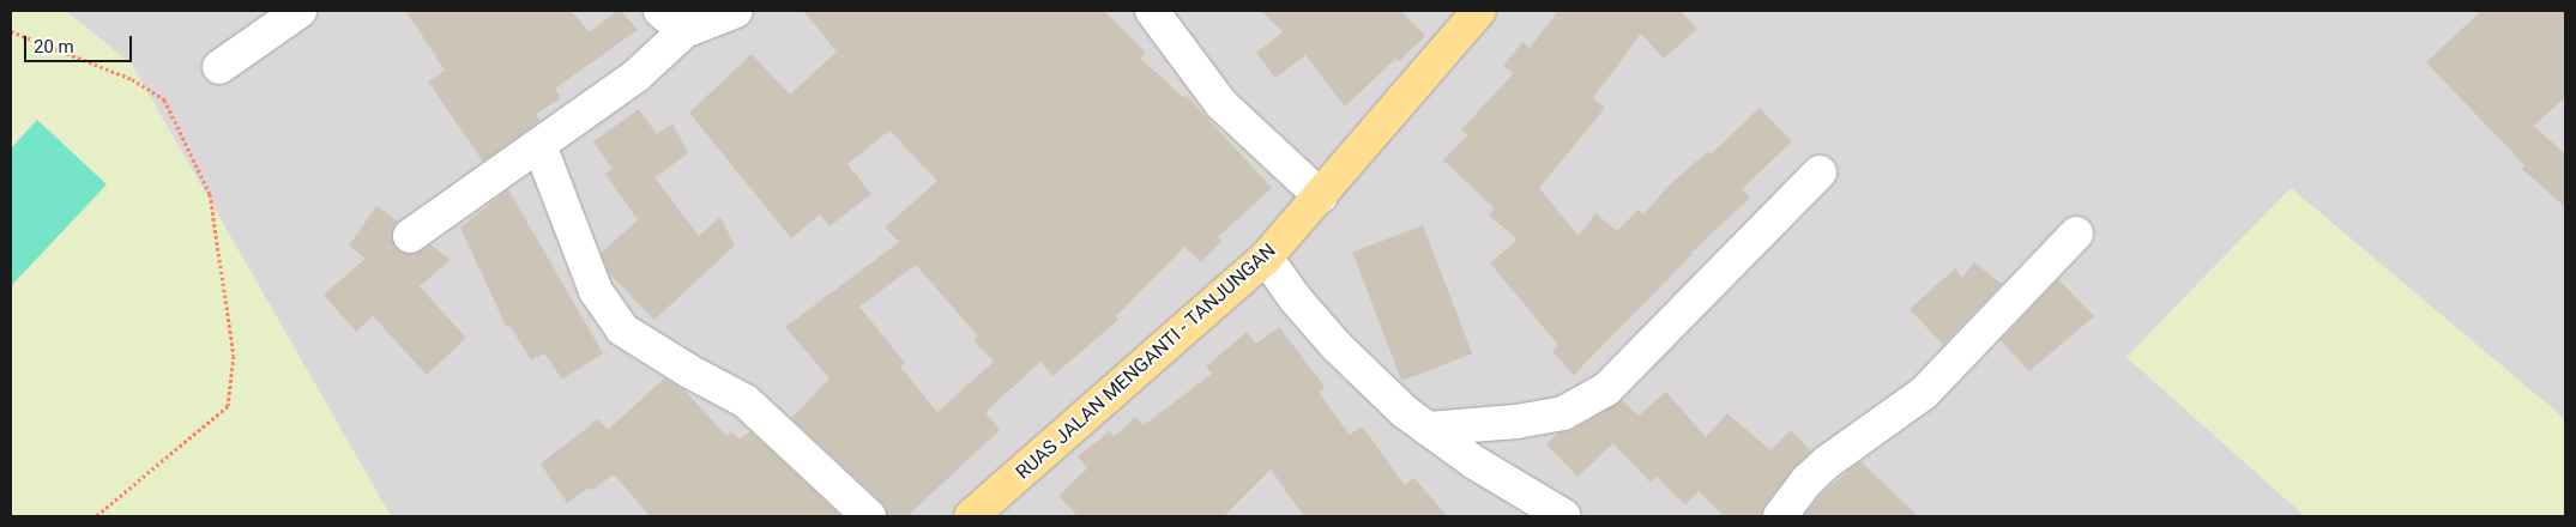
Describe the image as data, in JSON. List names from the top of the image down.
{
  "streets": {
    "main road": ["RUAS JALAN MENGANTI - TANJUNGAN"]
  },
  "scale_bar": "20 m"
}
